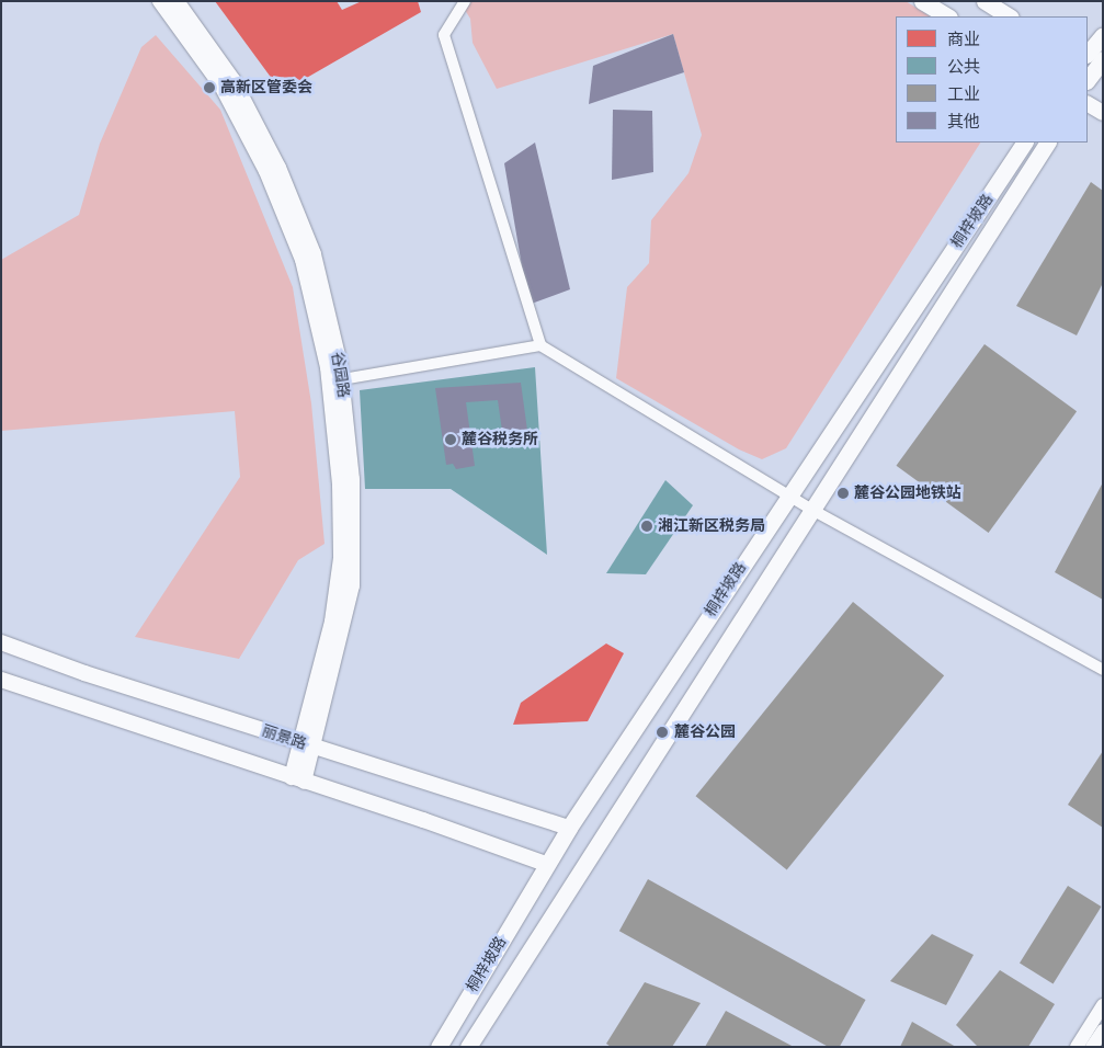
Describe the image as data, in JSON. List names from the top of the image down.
{
  "streets": {
    "main road": ["桐梓坡路", "谷园路", "丽景路"]
  },
  "crossings": [
    ["桐梓坡路", "丽景路"],
    ["谷园路", "丽景路"]
  ],
  "places": [
    "高新区管委会",
    "麓谷税务所",
    "麓谷公园地铁站",
    "湘江新区税务局",
    "麓谷公园"
  ],
  "legend": [
    "商业",
    "公共",
    "工业",
    "其他"
  ]
}
